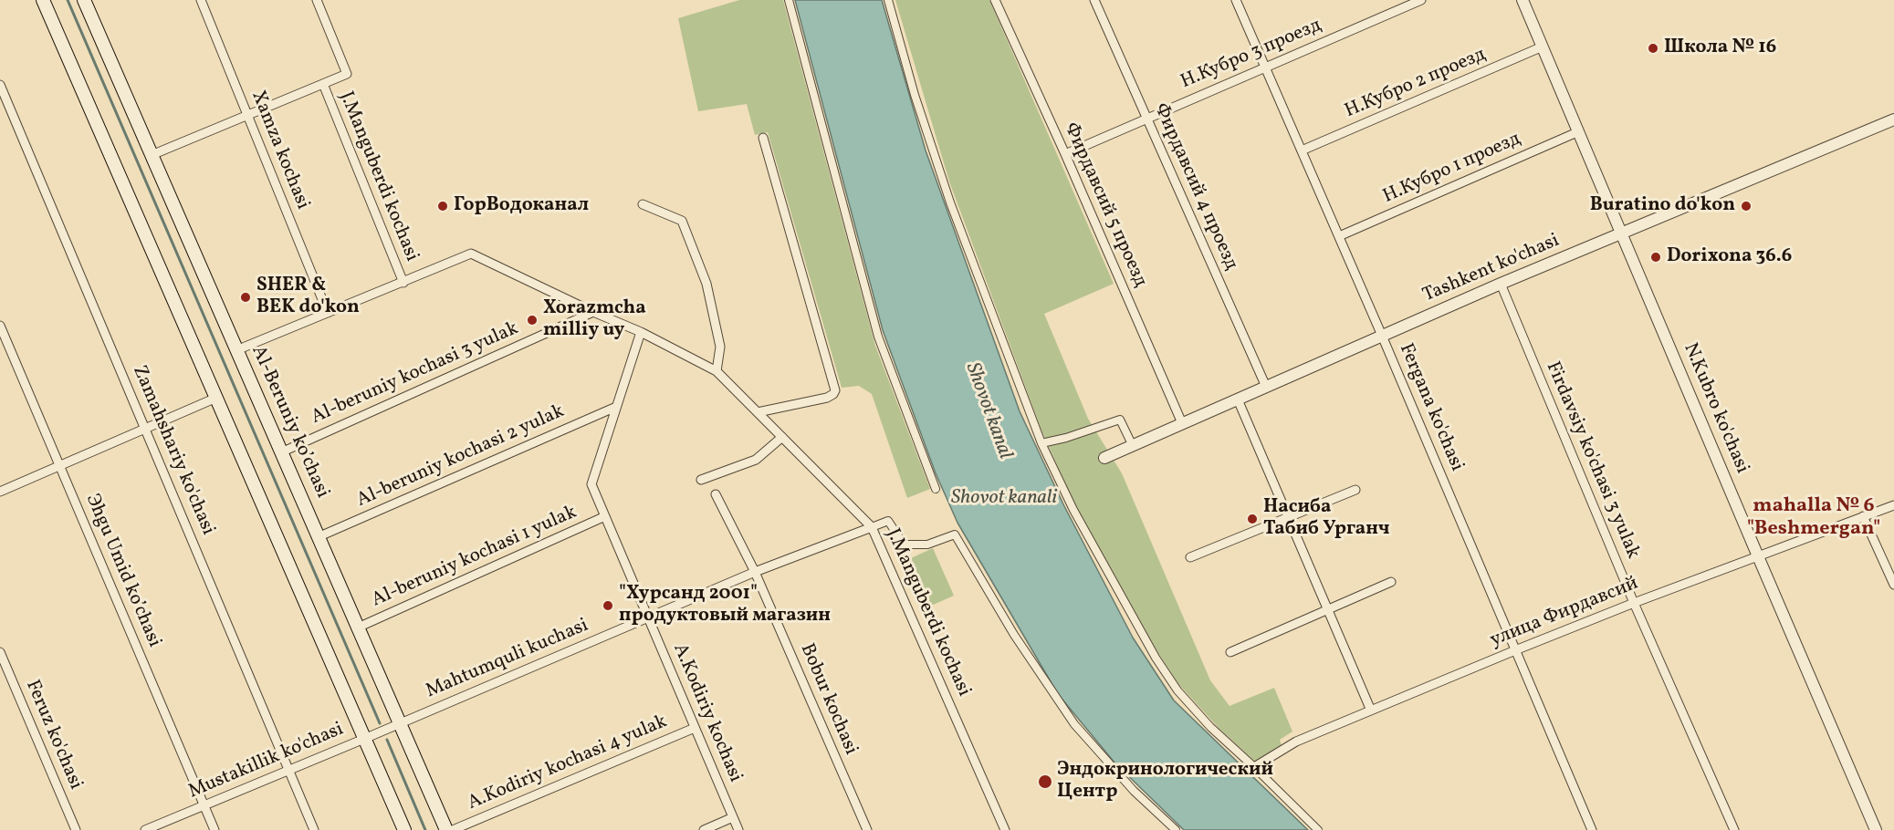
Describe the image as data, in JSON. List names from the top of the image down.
{
  "streets": {
    "main road": ["Al-Beruniy ko’chasi"],
    "street": [
      "Н.Кубро 3 проезд",
      "Н.Кубро 2 проезд",
      "Xamza kochasi",
      "Н.Кубро 1 проезд",
      "J.Manguberdi kochasi",
      "Фирдавсий 4 проезд",
      "Фирдавсий 5 проезд",
      "Tashkent ko'chasi",
      "Al-beruniy kochasi 3 yulak",
      "Fergana ko'chasi",
      "N.Kubro ko'chasi",
      "Zamahshariy ko'chasi",
      "Al-beruniy kochasi 2 yulak",
      "Firdavsiy ko'chasi 3 yulak",
      "Al-beruniy kochasi 1 yulak",
      "Эhgu Umid ko’chasi",
      "улица Фирдавсий",
      "Mahtumquli kuchasi",
      "Bobur kochasi",
      "A.Kodiriy kochasi",
      "Feruz ko'chasi",
      "Mustakillik ko'chasi",
      "A.Kodiriy kochasi 4 yulak"
    ]
  },
  "crossings": [
    ["Н.Кубро 3 проезд", "Фирдавсий 4 проезд"],
    ["Н.Кубро 3 проезд", "Фирдавсий 5 проезд"],
    ["Н.Кубро 3 проезд", "Fergana ko'chasi"],
    ["Н.Кубро 2 проезд", "Fergana ko'chasi"],
    ["Н.Кубро 2 проезд", "N.Kubro ko'chasi"],
    ["Н.Кубро 1 проезд", "Fergana ko'chasi"],
    ["Н.Кубро 1 проезд", "N.Kubro ko'chasi"],
    ["J.Manguberdi kochasi", "Al-beruniy kochasi 3 yulak"],
    ["J.Manguberdi kochasi", "Mahtumquli kuchasi"],
    ["J.Manguberdi kochasi", "A.Kodiriy kochasi"],
    ["Фирдавсий 4 проезд", "Tashkent ko'chasi"],
    ["Фирдавсий 5 проезд", "Tashkent ko'chasi"],
    ["Tashkent ko'chasi", "Fergana ko'chasi"],
    ["Tashkent ko'chasi", "N.Kubro ko'chasi"],
    ["Tashkent ko'chasi", "Firdavsiy ko'chasi 3 yulak"],
    ["Al-beruniy kochasi 3 yulak", "Al-Beruniy ko’chasi"],
    ["Fergana ko'chasi", "улица Фирдавсий"],
    ["N.Kubro ko'chasi", "улица Фирдавсий"],
    ["Al-Beruniy ko’chasi", "Al-beruniy kochasi 2 yulak"],
    ["Al-Beruniy ko’chasi", "Al-beruniy kochasi 1 yulak"],
    ["Al-Beruniy ko’chasi", "Mahtumquli kuchasi"],
    ["Al-Beruniy ko’chasi", "Mustakillik ko'chasi"],
    ["Zamahshariy ko'chasi", "Mustakillik ko'chasi"],
    ["Al-beruniy kochasi 2 yulak", "A.Kodiriy kochasi"],
    ["Firdavsiy ko'chasi 3 yulak", "улица Фирдавсий"],
    ["Al-beruniy kochasi 1 yulak", "A.Kodiriy kochasi"],
    ["Эhgu Umid ko’chasi", "Mustakillik ko'chasi"],
    ["Mahtumquli kuchasi", "Bobur kochasi"],
    ["Mahtumquli kuchasi", "A.Kodiriy kochasi"],
    ["Mahtumquli kuchasi", "Mustakillik ko'chasi"],
    ["A.Kodiriy kochasi", "A.Kodiriy kochasi 4 yulak"]
  ],
  "districts": ["mahalla № 6 \"Beshmergan\""],
  "water": ["Shovot kanal", "Shovot kanali"],
  "places": [
    "Школа № 16",
    "ГорВодоканал",
    "Buratino do'kon",
    "Dorixona 36.6",
    "SHER & BEK do'kon",
    "Xorazmcha milliy uy",
    "Насиба Табиб Урганч",
    "\"Хурсанд 2001\" продуктовый магазин",
    "Эндокринологический Центр"
  ]
}
